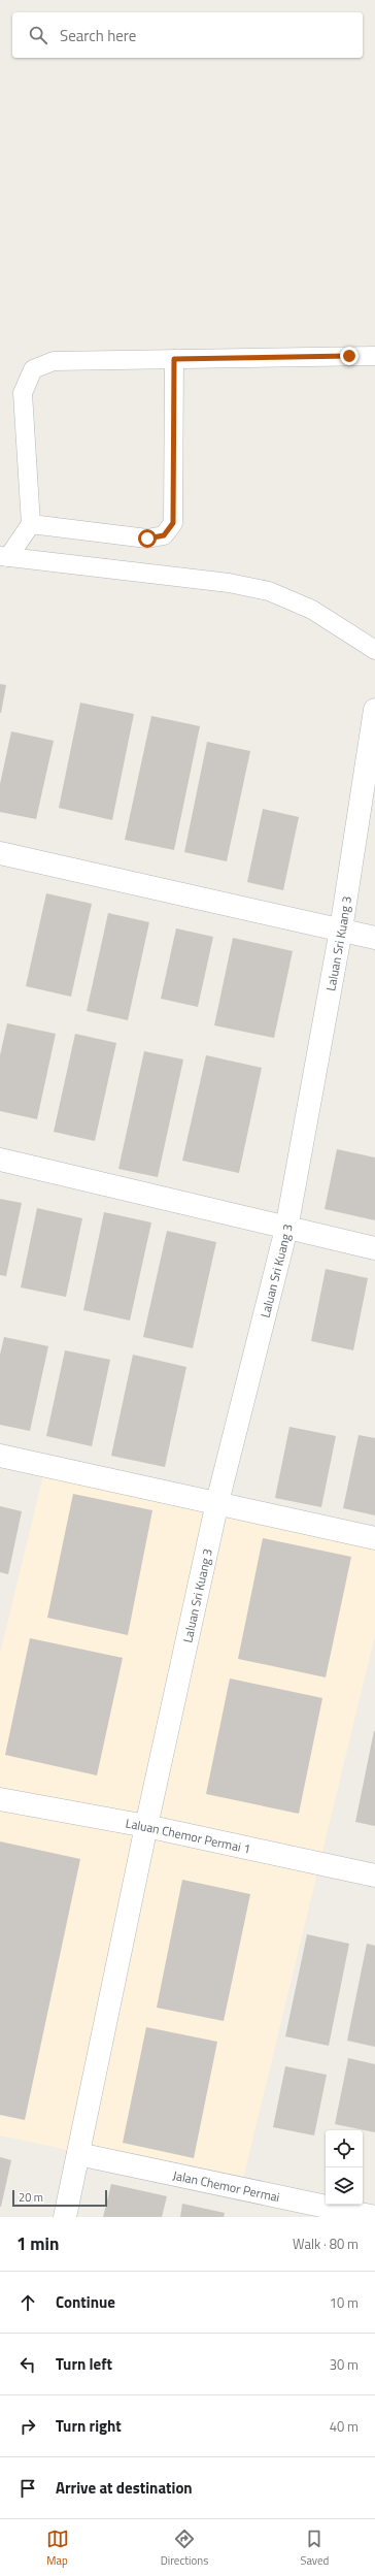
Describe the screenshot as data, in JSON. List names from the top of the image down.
{
  "streets": {
    "street": ["Laluan Sri Kuang 3", "Laluan Chemor Permai 1", "Jalan Chemor Permai"]
  },
  "crossings": [
    ["Laluan Sri Kuang 3", "Laluan Chemor Permai 1"],
    ["Laluan Sri Kuang 3", "Jalan Chemor Permai"]
  ],
  "scale_bar": "20 m",
  "page": {
    "search": "Search here",
    "scale": "20 m",
    "heading": ["1 min", "Walk · 80 m"],
    "list": [
      ["Continue", "10 m"],
      ["Turn left", "30 m"],
      ["Turn right", "40 m"],
      "Arrive at destination"
    ],
    "nav": ["Map", "Directions", "Saved"]
  }
}
